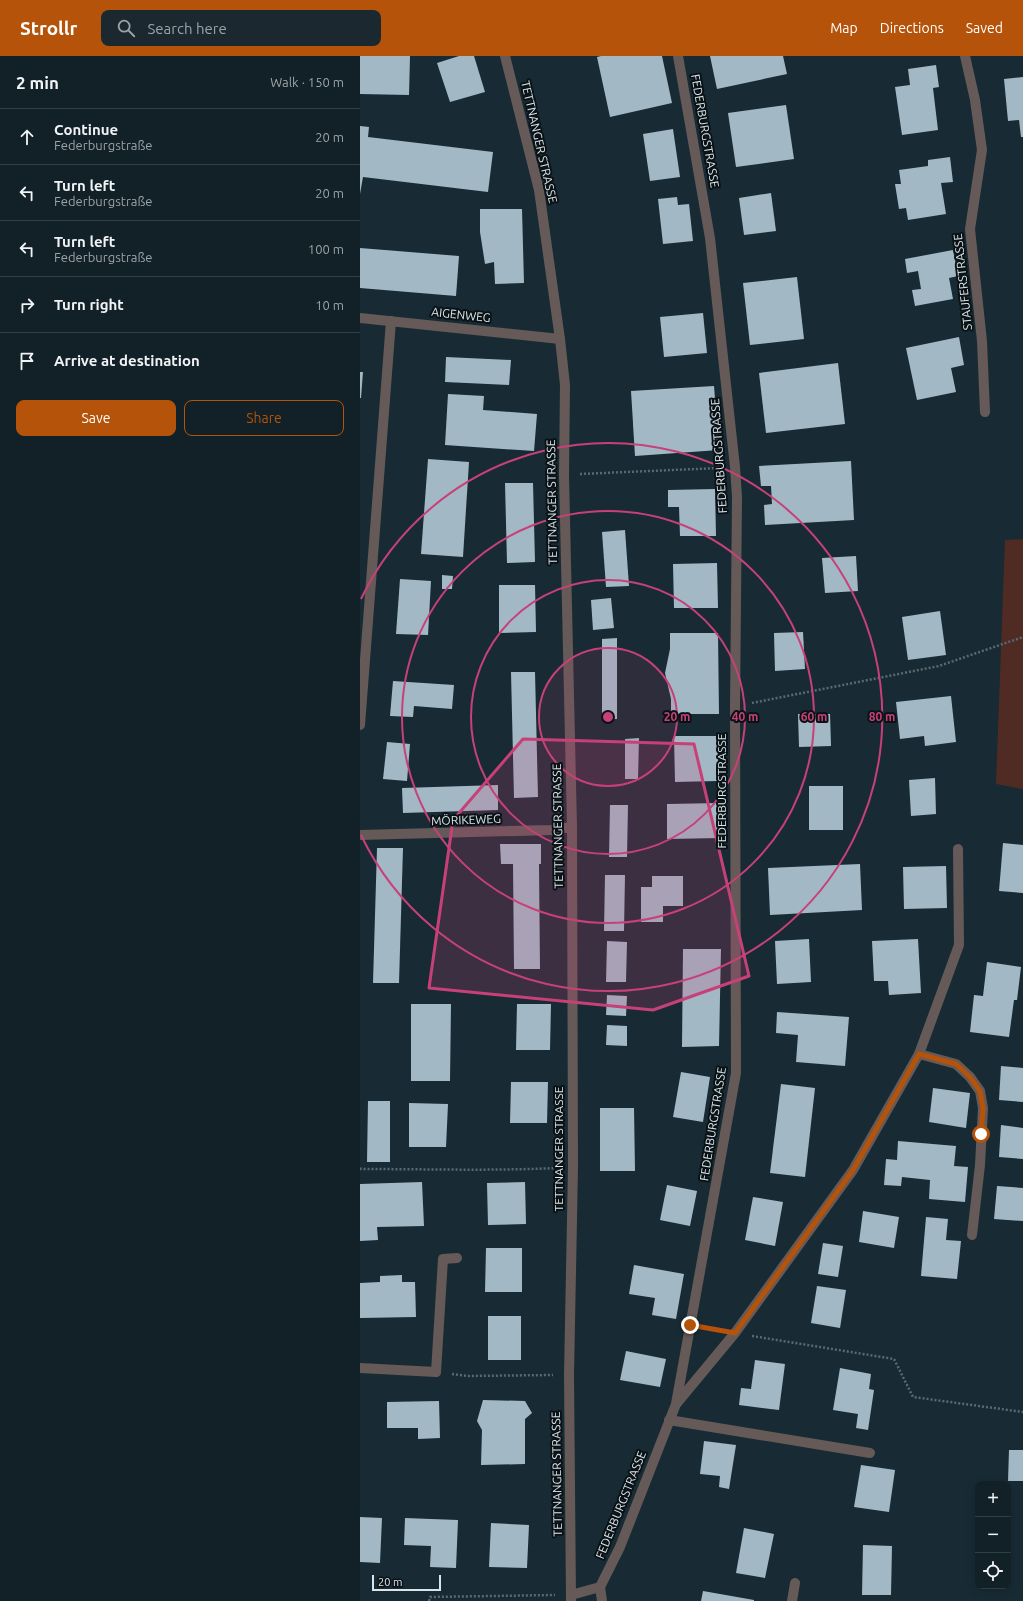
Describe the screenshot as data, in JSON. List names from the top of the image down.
{
  "streets": {
    "street": [
      "FEDERBURGSTRASSE",
      "TETTNANGER STRASSE",
      "STAUFERSTRASSE",
      "AIGENWEG",
      "MÖRIKEWEG"
    ]
  },
  "crossings": [
    ["TETTNANGER STRASSE", "AIGENWEG"],
    ["TETTNANGER STRASSE", "MÖRIKEWEG"]
  ],
  "scale_bar": "20 m",
  "page": {
    "header": "Strollr",
    "search": "Search here",
    "nav": ["Map", "Directions", "Saved"],
    "heading": ["2 min", "Walk · 150 m"],
    "list": [
      ["Continue", "Federburgstraße", "20 m"],
      ["Turn left", "Federburgstraße", "20 m"],
      ["Turn left", "Federburgstraße", "100 m"],
      ["Turn right", "10 m"],
      "Arrive at destination"
    ],
    "buttons": ["Save", "Share"],
    "map_buttons": ["+", "−"],
    "scale": "20 m"
  },
  "rings": [
    "20 m",
    "40 m",
    "60 m",
    "80 m"
  ]
}
